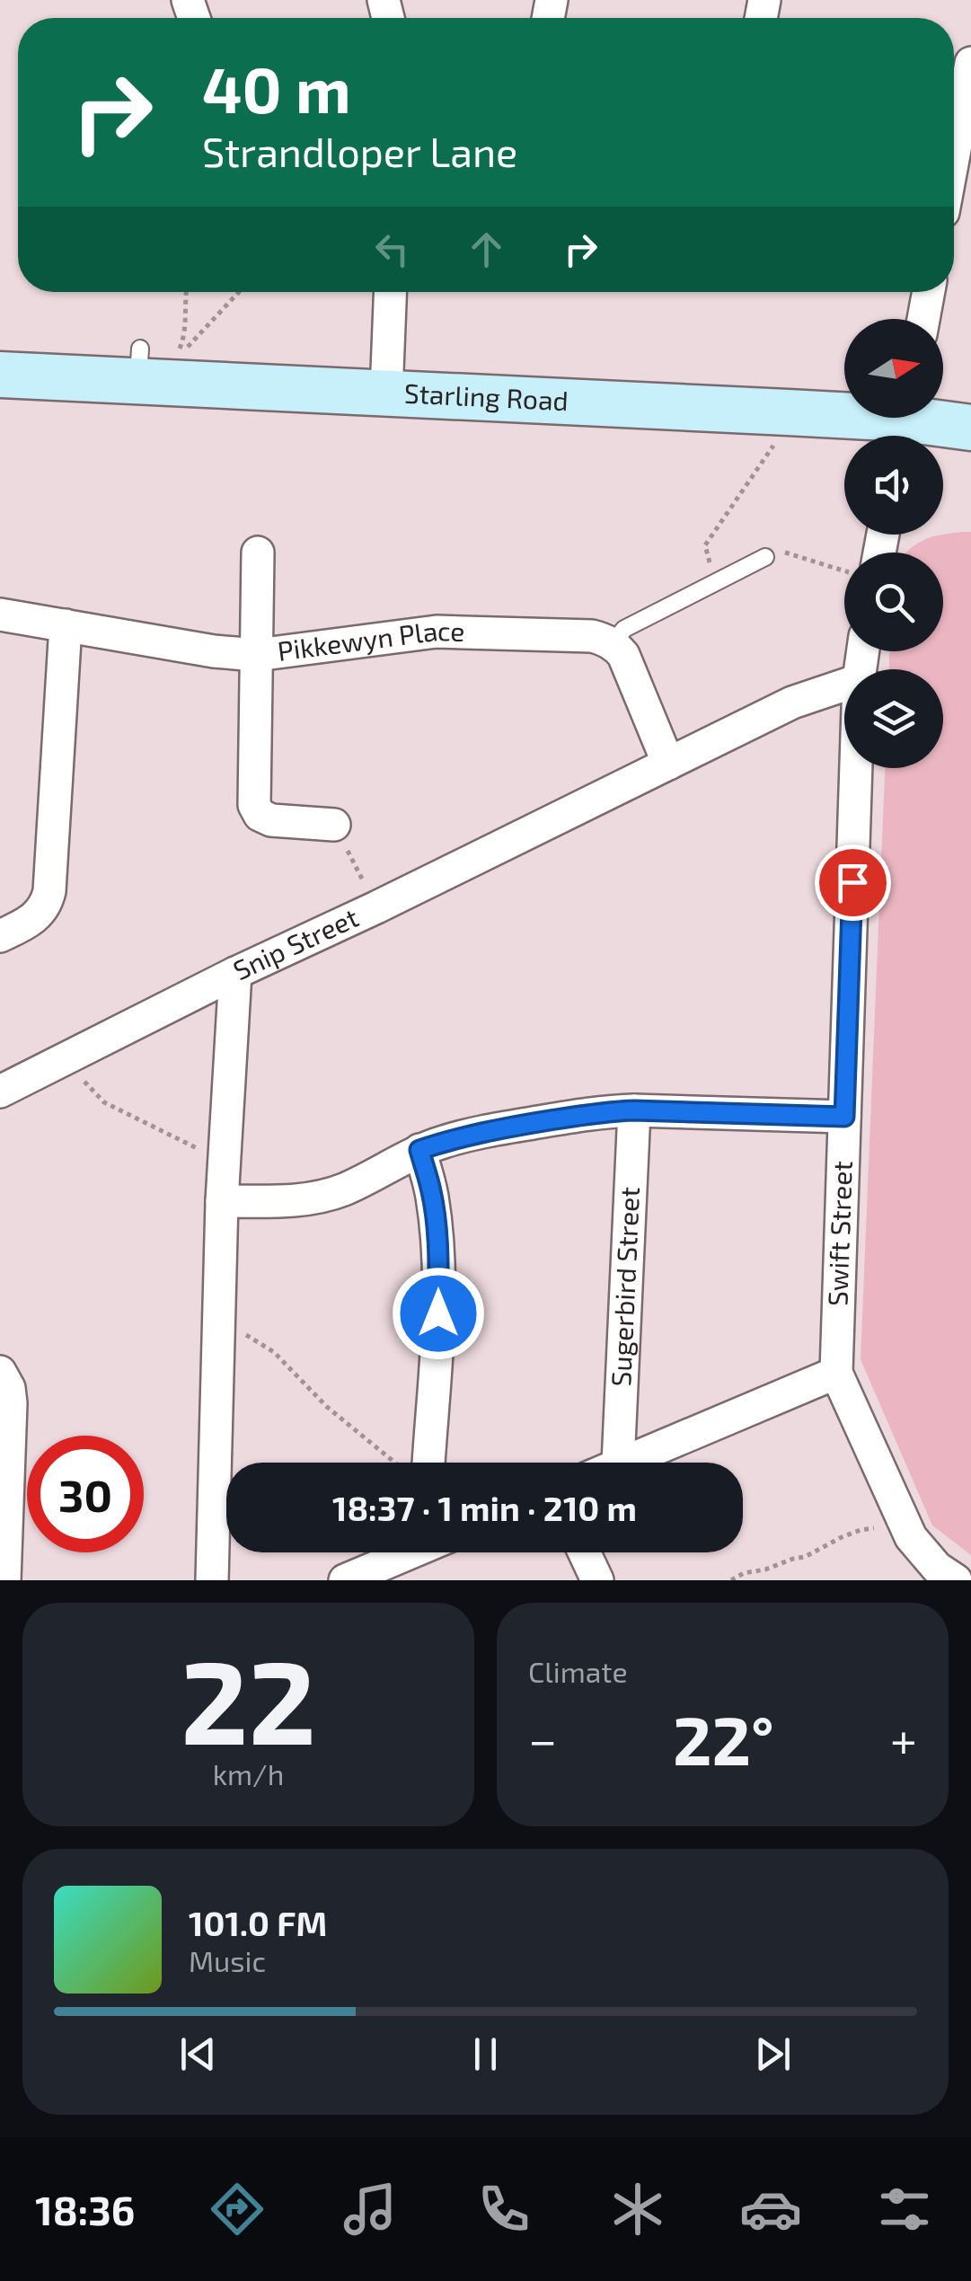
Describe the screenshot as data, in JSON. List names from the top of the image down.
{
  "streets": {
    "street": [
      "Starling Road",
      "Pikkewyn Place",
      "Snip Street",
      "Swift Street",
      "Sugerbird Street"
    ]
  },
  "north": "right",
  "page": {
    "turn": ["40 m", "Strandloper Lane"],
    "limit": "30",
    "trip": "18:37 · 1 min · 210 m",
    "tile": [
      ["22", "km/h"],
      "Climate"
    ],
    "heat": ["−", "22°", "+"],
    "song": ["101.0 FM", "Music"],
    "tabs": "18:36"
  }
}
